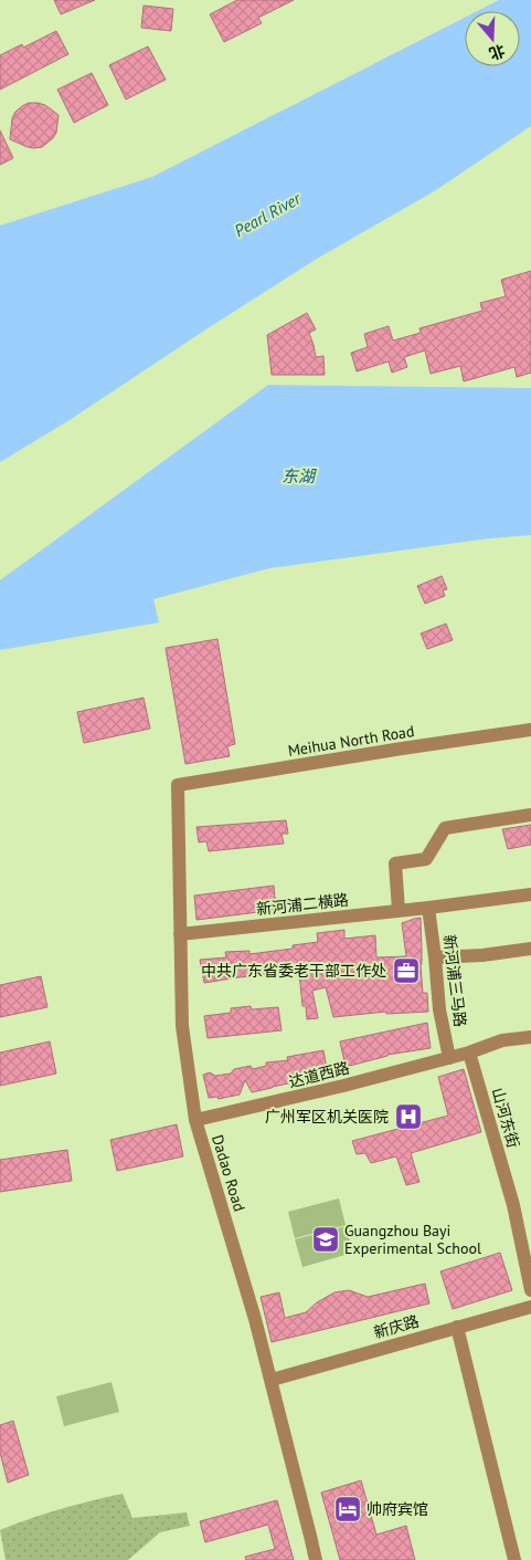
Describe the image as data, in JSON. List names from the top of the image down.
{
  "streets": {
    "street": [
      "Meihua North Road",
      "新河浦二横路",
      "新河浦三马路",
      "达道西路",
      "山河东街",
      "Dadao Road",
      "新庆路"
    ]
  },
  "crossings": [
    ["Meihua North Road", "Dadao Road"],
    ["新河浦二横路", "新河浦三马路"],
    ["新河浦二横路", "Dadao Road"],
    ["新河浦三马路", "达道西路"],
    ["达道西路", "山河东街"],
    ["达道西路", "Dadao Road"],
    ["Dadao Road", "新庆路"]
  ],
  "water": ["Pearl River", "东湖"],
  "places": {
    "office": ["中共广东省委老干部工作处"],
    "hospital": ["广州军区机关医院"],
    "school or university": ["Guangzhou Bayi Experimental School"],
    "hotel": ["帅府宾馆"]
  },
  "north": "bottom"
}
